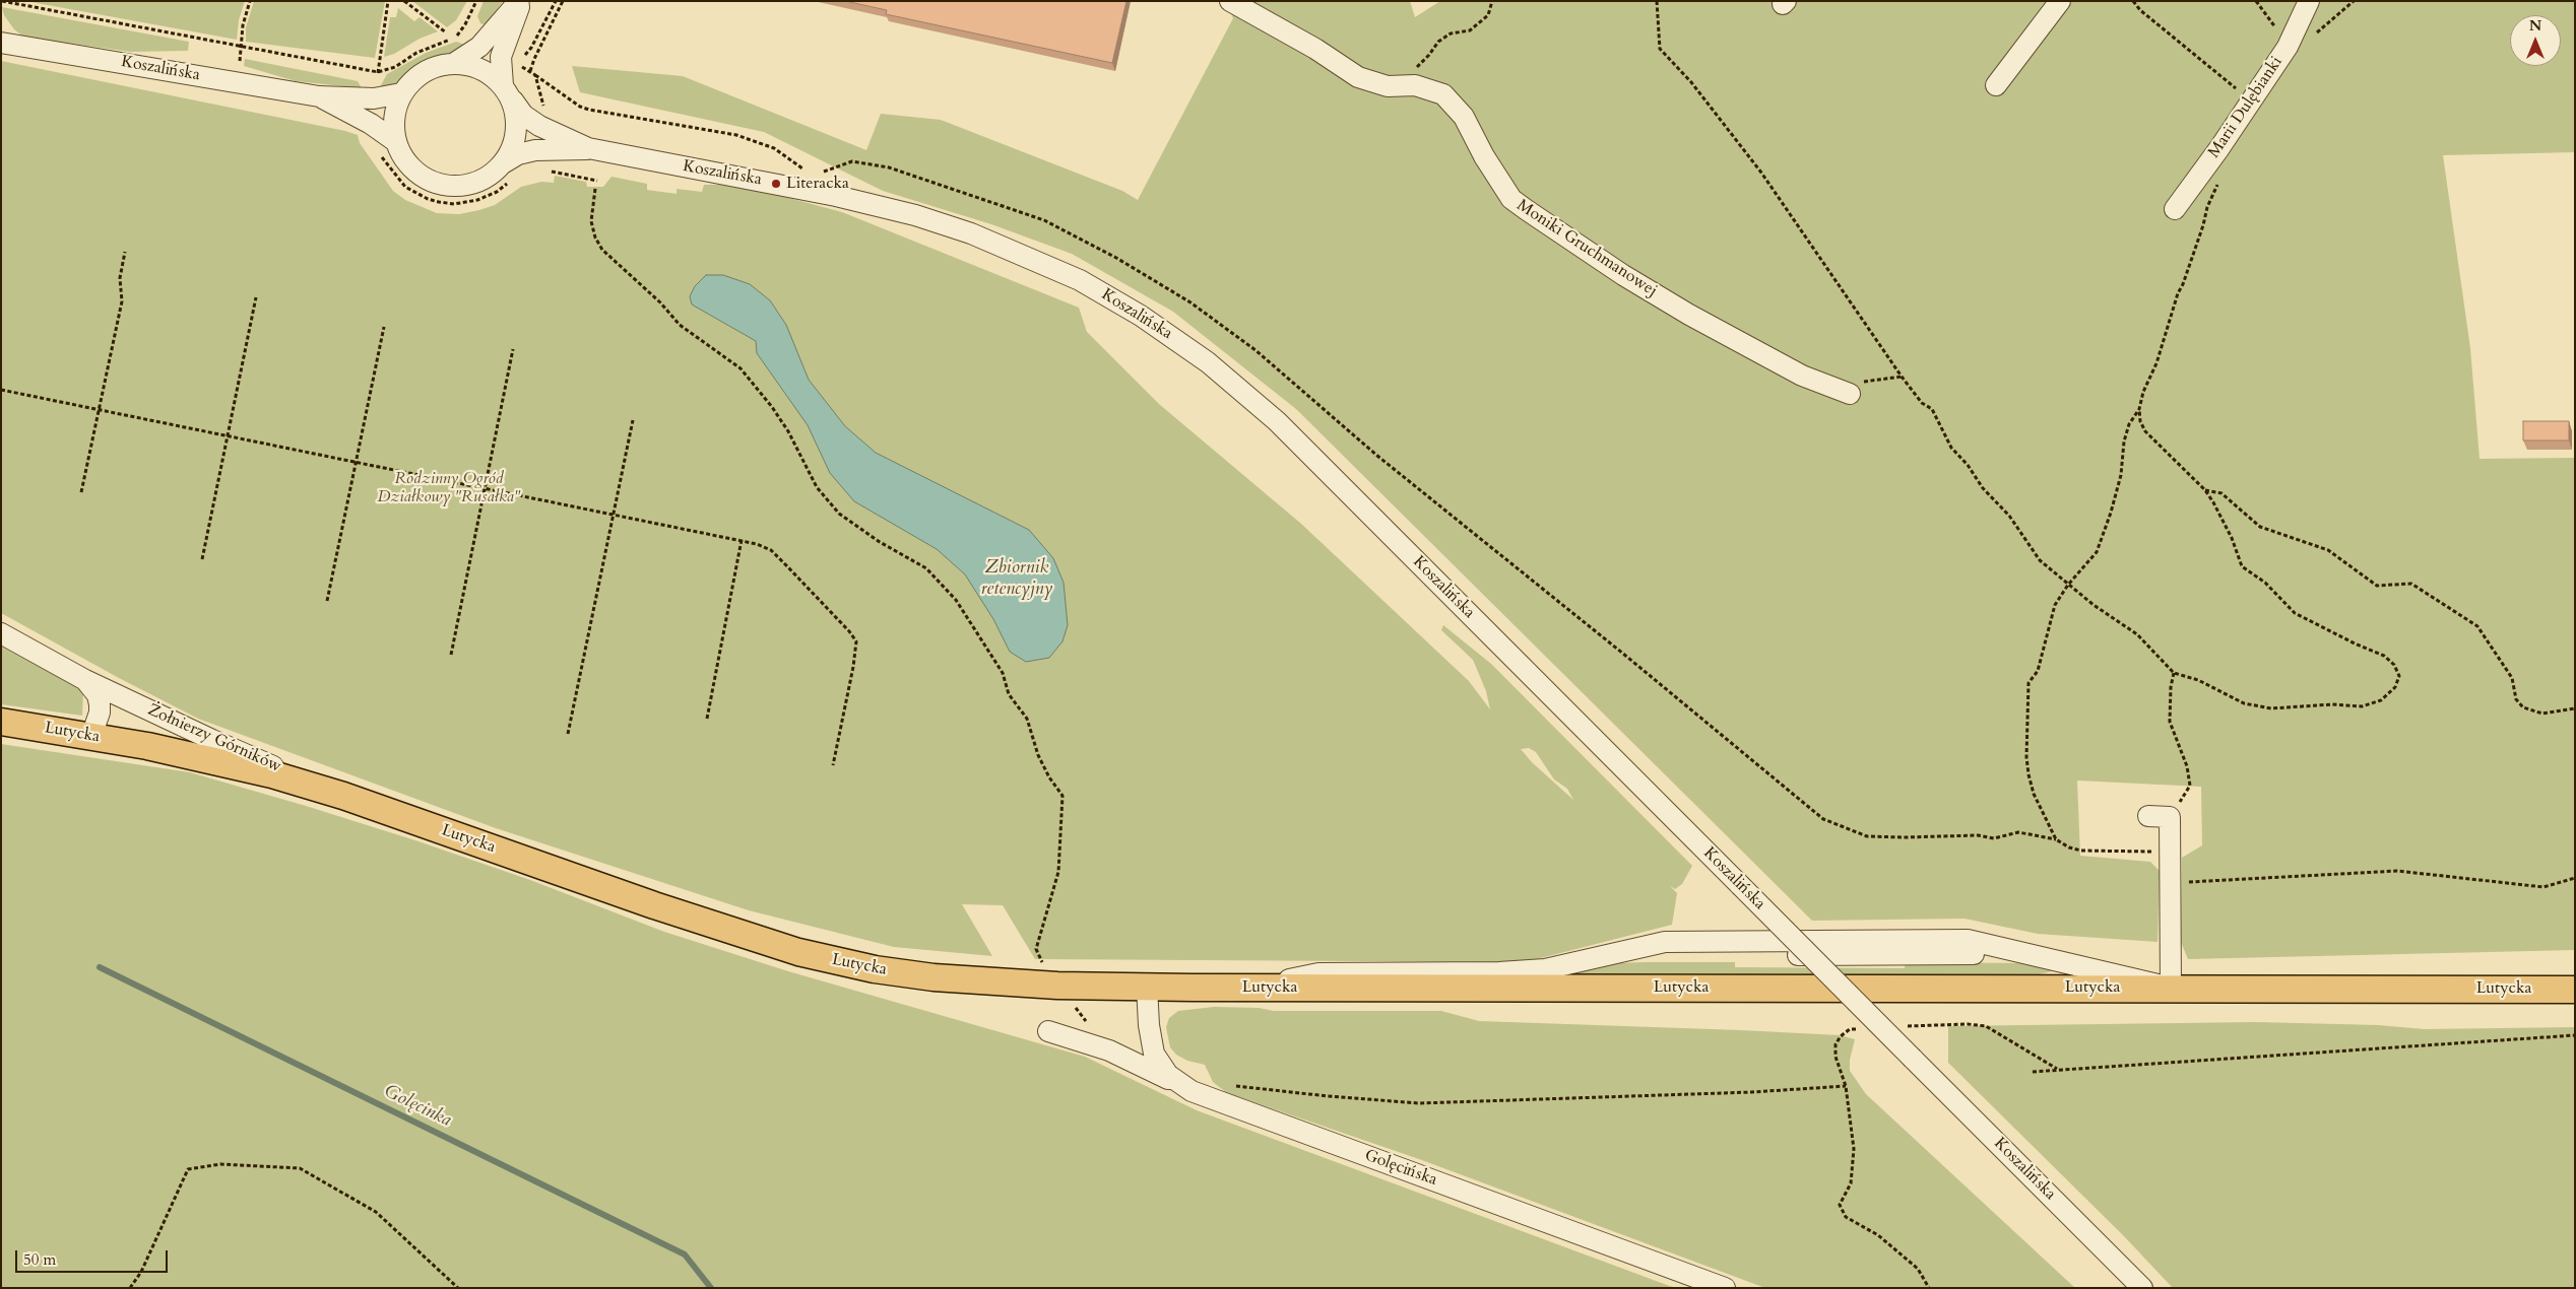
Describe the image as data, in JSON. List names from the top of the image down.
{
  "streets": {
    "main road": ["Lutycka"],
    "street": [
      "Koszalińska",
      "Marii Dulębianki",
      "Moniki Gruchmanowej",
      "Żołnierzy Górników",
      "Golęcińska"
    ]
  },
  "crossings": [
    ["Lutycka", "Żołnierzy Górników"],
    ["Lutycka", "Golęcińska"]
  ],
  "water": ["Zbiornik retencyjny", "Golęcinka"],
  "parks": ["Rodzinny Ogród Działkowy \"Rusałka\""],
  "places": ["Literacka"],
  "scale_bar": "50 m",
  "north": "top"
}
